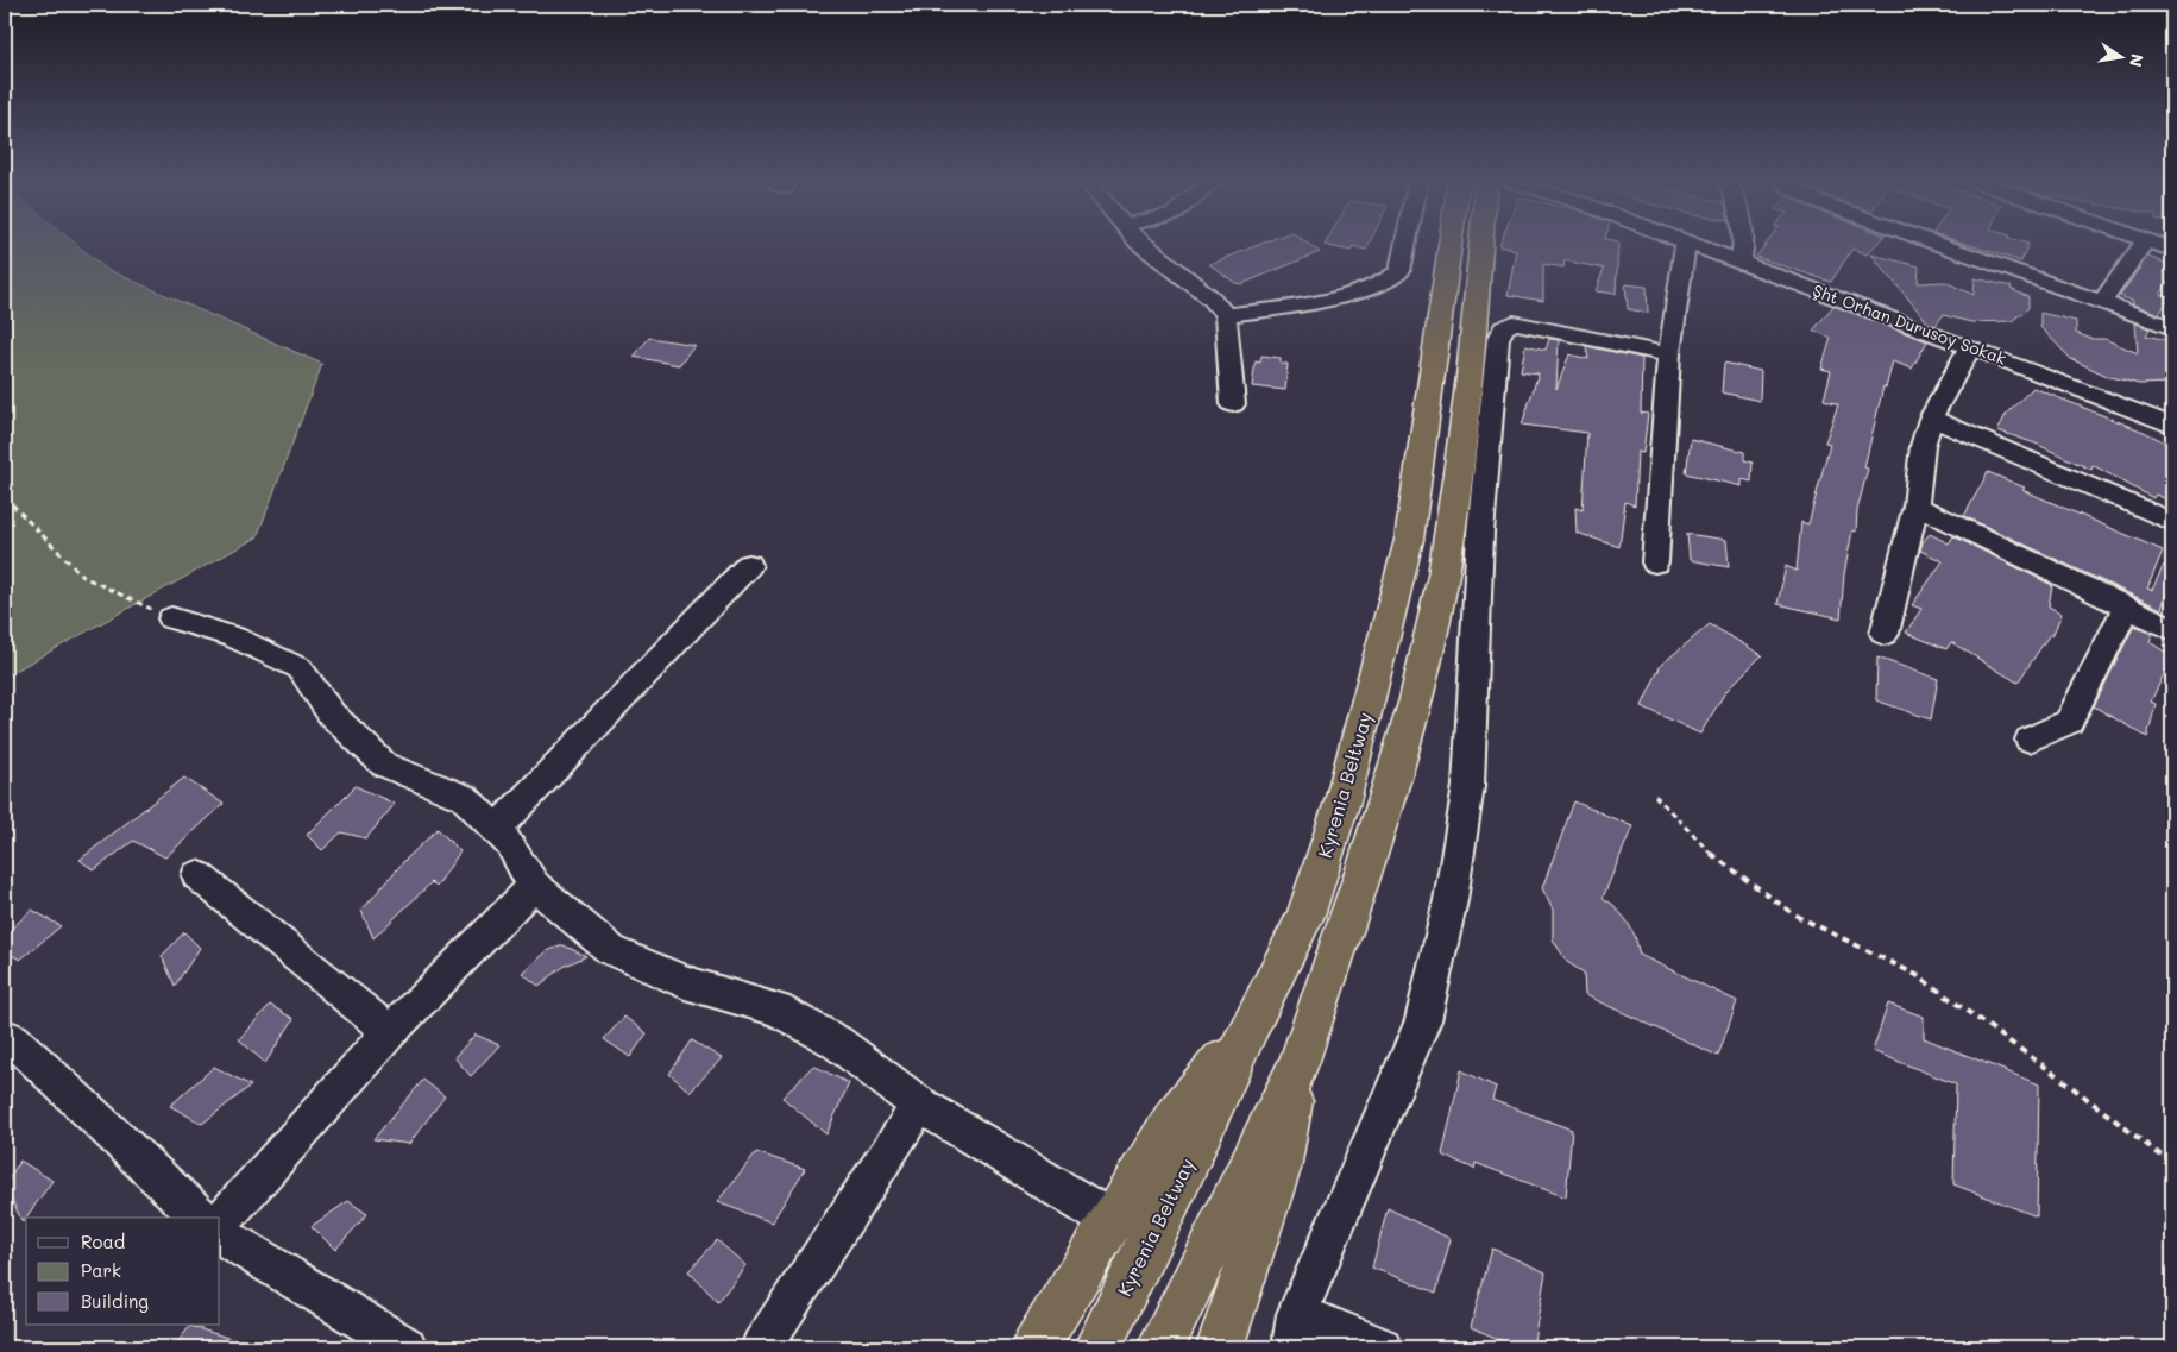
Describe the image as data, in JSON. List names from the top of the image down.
{
  "streets": {
    "highway": ["Kyrenia Beltway"],
    "street": ["Şht Orhan Durusoy Sokak"]
  },
  "legend": ["Road", "Park", "Building"],
  "north": "right"
}
